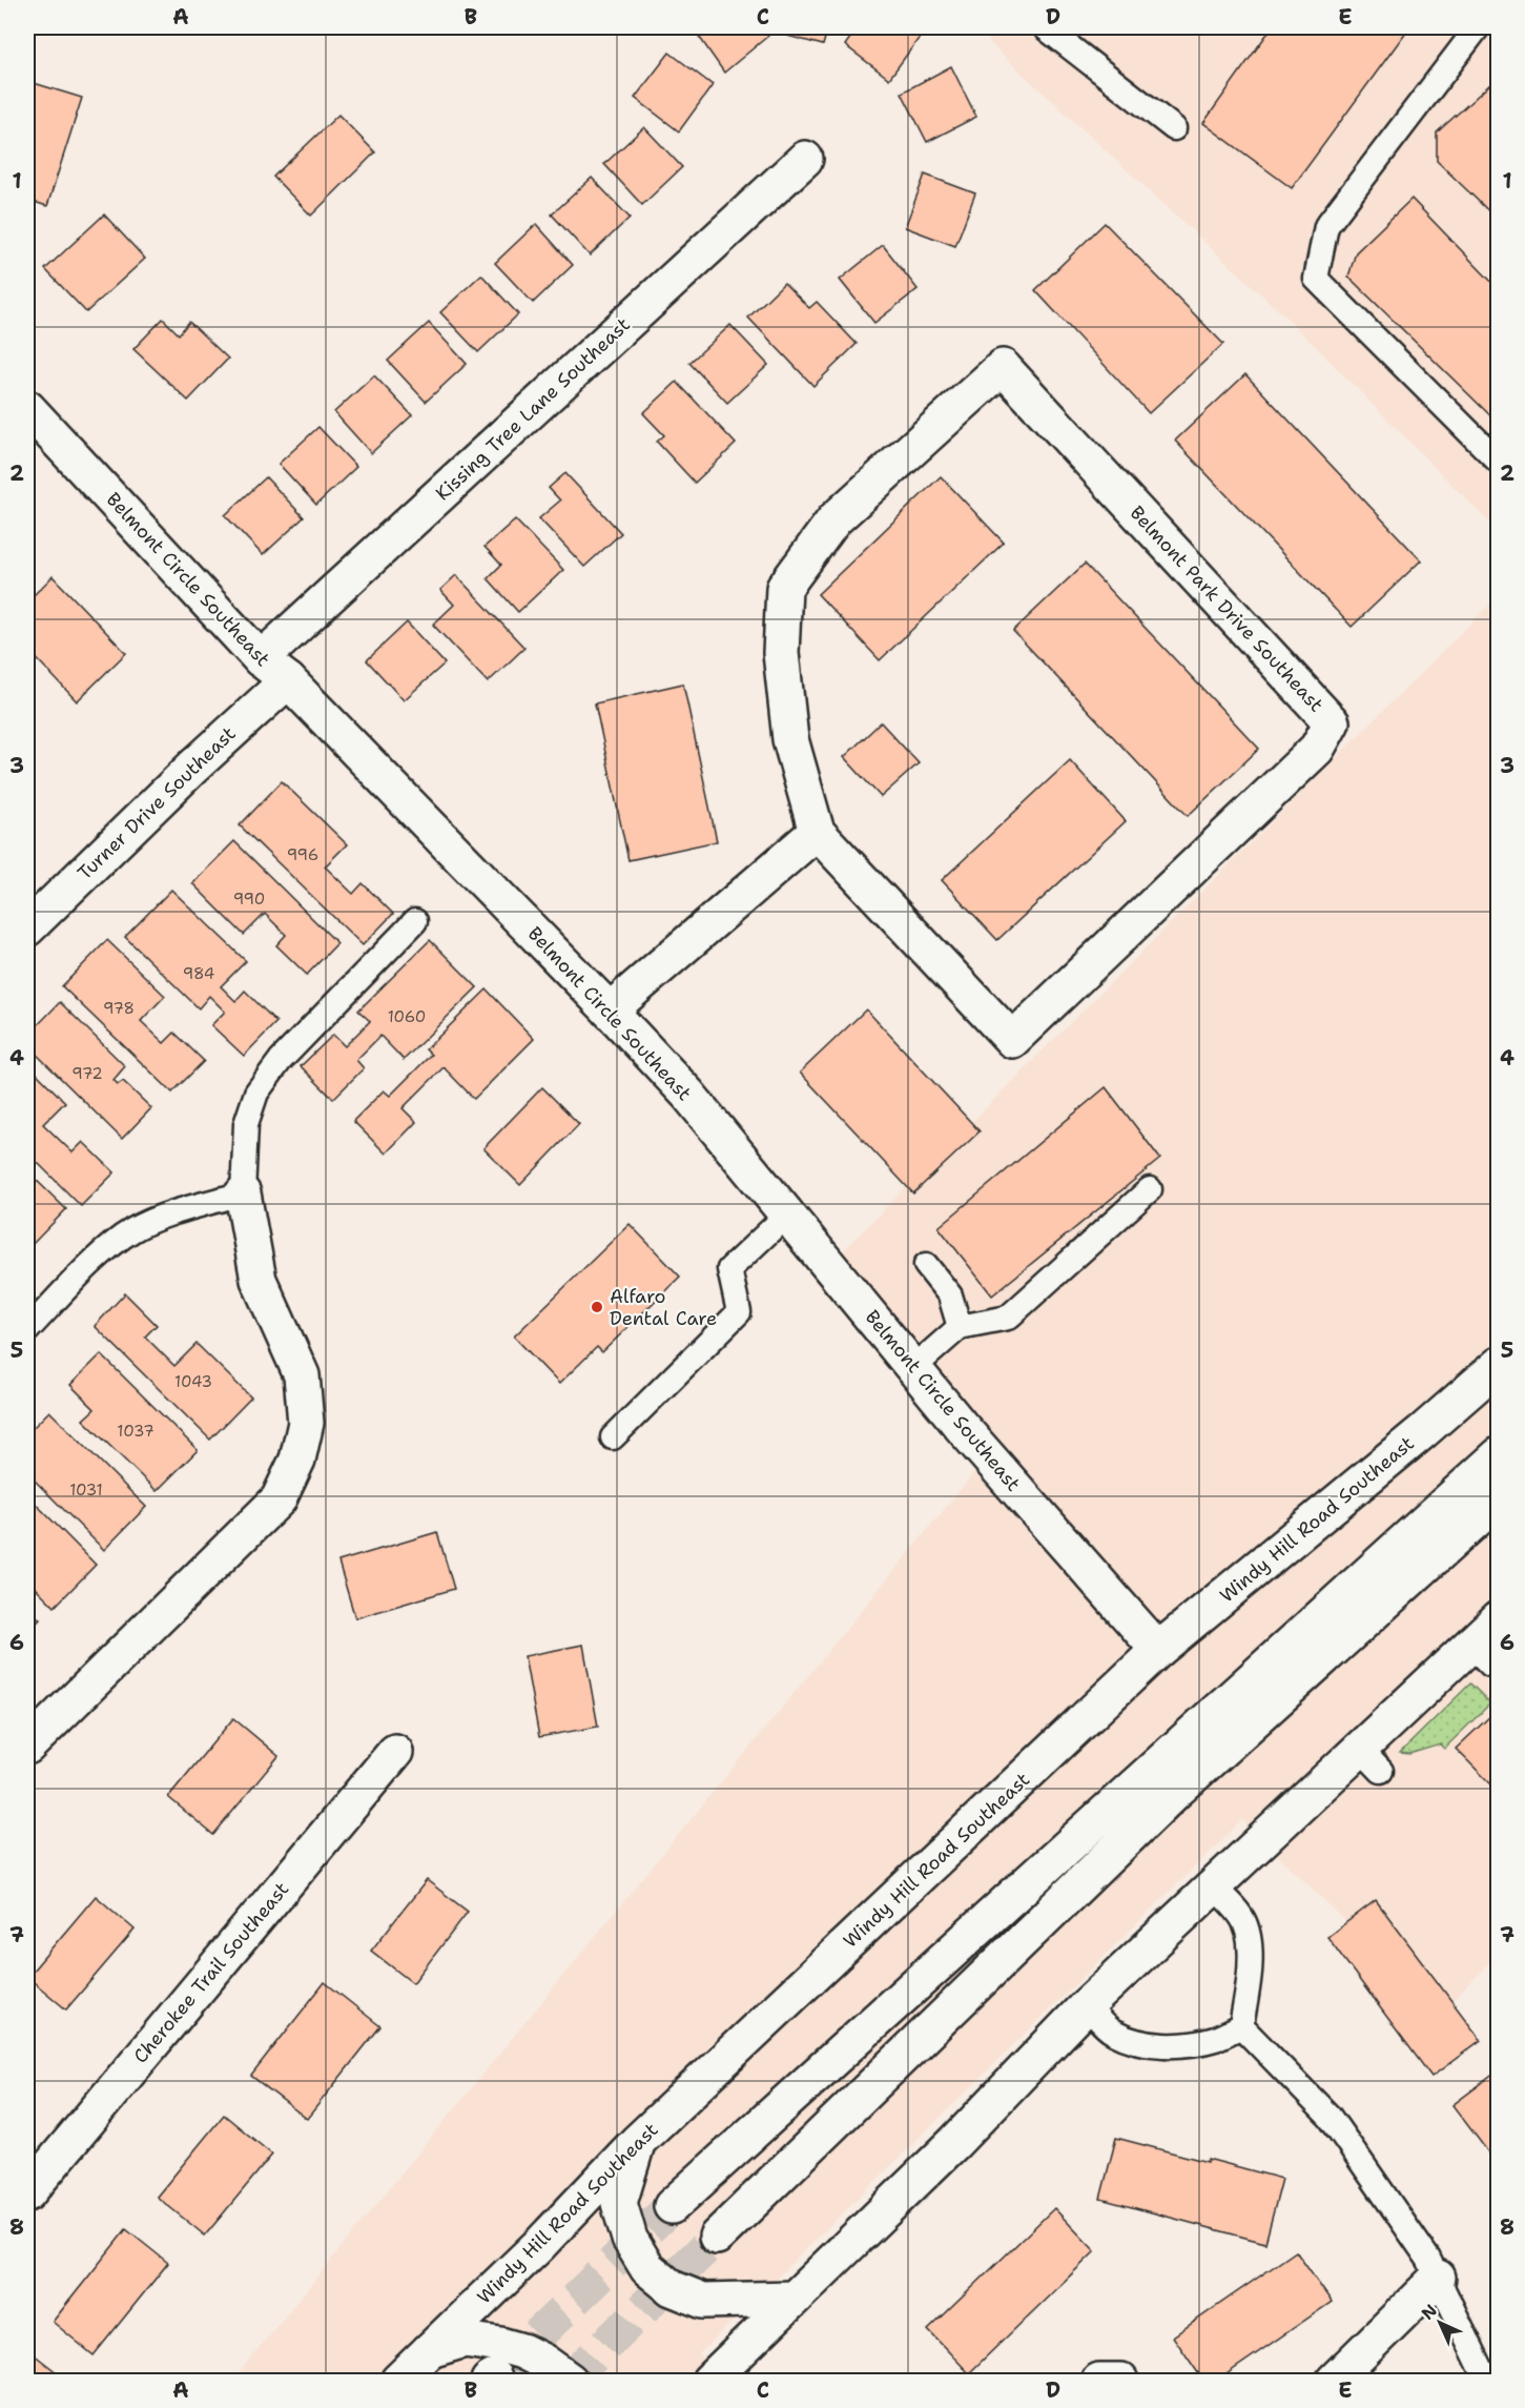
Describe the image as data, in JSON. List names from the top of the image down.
{
  "streets": {
    "street": [
      "Kissing Tree Lane Southeast",
      "Belmont Circle Southeast",
      "Belmont Park Drive Southeast",
      "Turner Drive Southeast",
      "Windy Hill Road Southeast",
      "Cherokee Trail Southeast"
    ]
  },
  "crossings": [
    ["Kissing Tree Lane Southeast", "Belmont Circle Southeast"],
    ["Belmont Circle Southeast", "Turner Drive Southeast"],
    ["Belmont Circle Southeast", "Windy Hill Road Southeast"]
  ],
  "places": ["Alfaro Dental Care"],
  "house_numbers": [
    "996",
    "990",
    "984",
    "978",
    "1060",
    "972",
    "1043",
    "1037",
    "1031"
  ],
  "north": "top left",
  "grid": {
    "columns": [
      "A",
      "B",
      "C",
      "D",
      "E"
    ],
    "rows": [
      "1",
      "2",
      "3",
      "4",
      "5",
      "6",
      "7",
      "8"
    ]
  }
}
